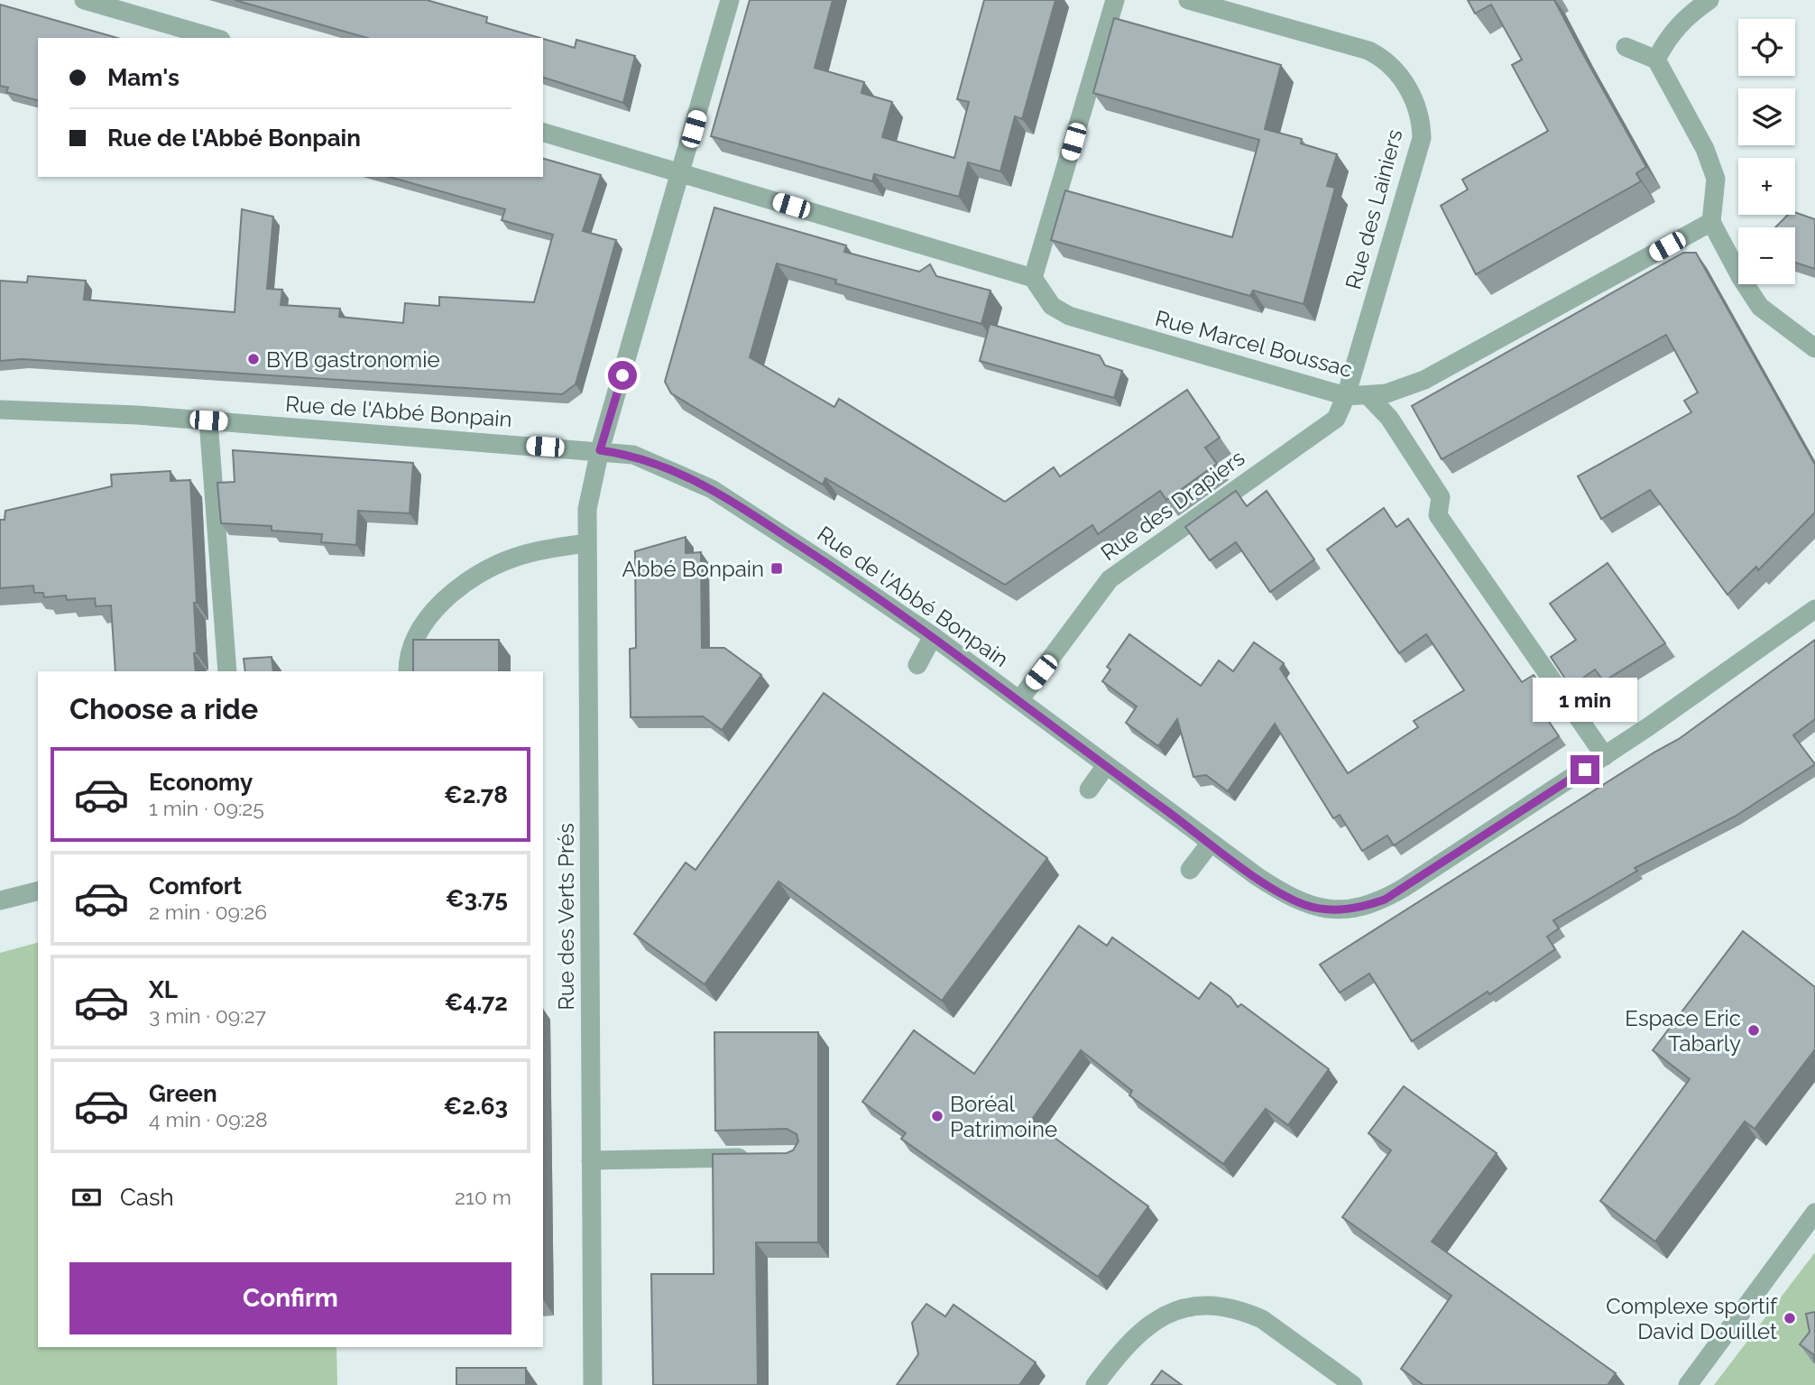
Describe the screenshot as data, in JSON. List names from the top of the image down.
{
  "streets": {
    "street": [
      "Rue des Lainiers",
      "Rue Marcel Boussac",
      "Rue de l'Abbé Bonpain",
      "Rue des Drapiers",
      "Rue des Verts Prés"
    ]
  },
  "crossings": [
    ["Rue des Lainiers", "Rue Marcel Boussac"],
    ["Rue des Lainiers", "Rue des Drapiers"],
    ["Rue Marcel Boussac", "Rue des Drapiers"],
    ["Rue de l'Abbé Bonpain", "Rue des Drapiers"],
    ["Rue de l'Abbé Bonpain", "Rue des Verts Prés"]
  ],
  "places": {
    "other": [
      "BYB gastronomie",
      "Espace Eric Tabarly",
      "Boréal Patrimoine",
      "Complexe sportif David Douillet"
    ],
    "transit": ["Abbé Bonpain"]
  },
  "page": {
    "map_buttons": ["+", "−"],
    "banner": ["Mam's", "Rue de l'Abbé Bonpain"],
    "heading": "Choose a ride",
    "bubble": "1 min",
    "list": [
      {
        "name": "Economy",
        "note": "1 min · 09:25",
        "value": "€2.78"
      },
      {
        "name": "Comfort",
        "note": "2 min · 09:26",
        "value": "€3.75"
      },
      {
        "name": "XL",
        "note": "3 min · 09:27",
        "value": "€4.72"
      },
      {
        "name": "Green",
        "note": "4 min · 09:28",
        "value": "€2.63"
      }
    ],
    "pay": ["Cash", "210 m"],
    "buttons": "Confirm"
  }
}
